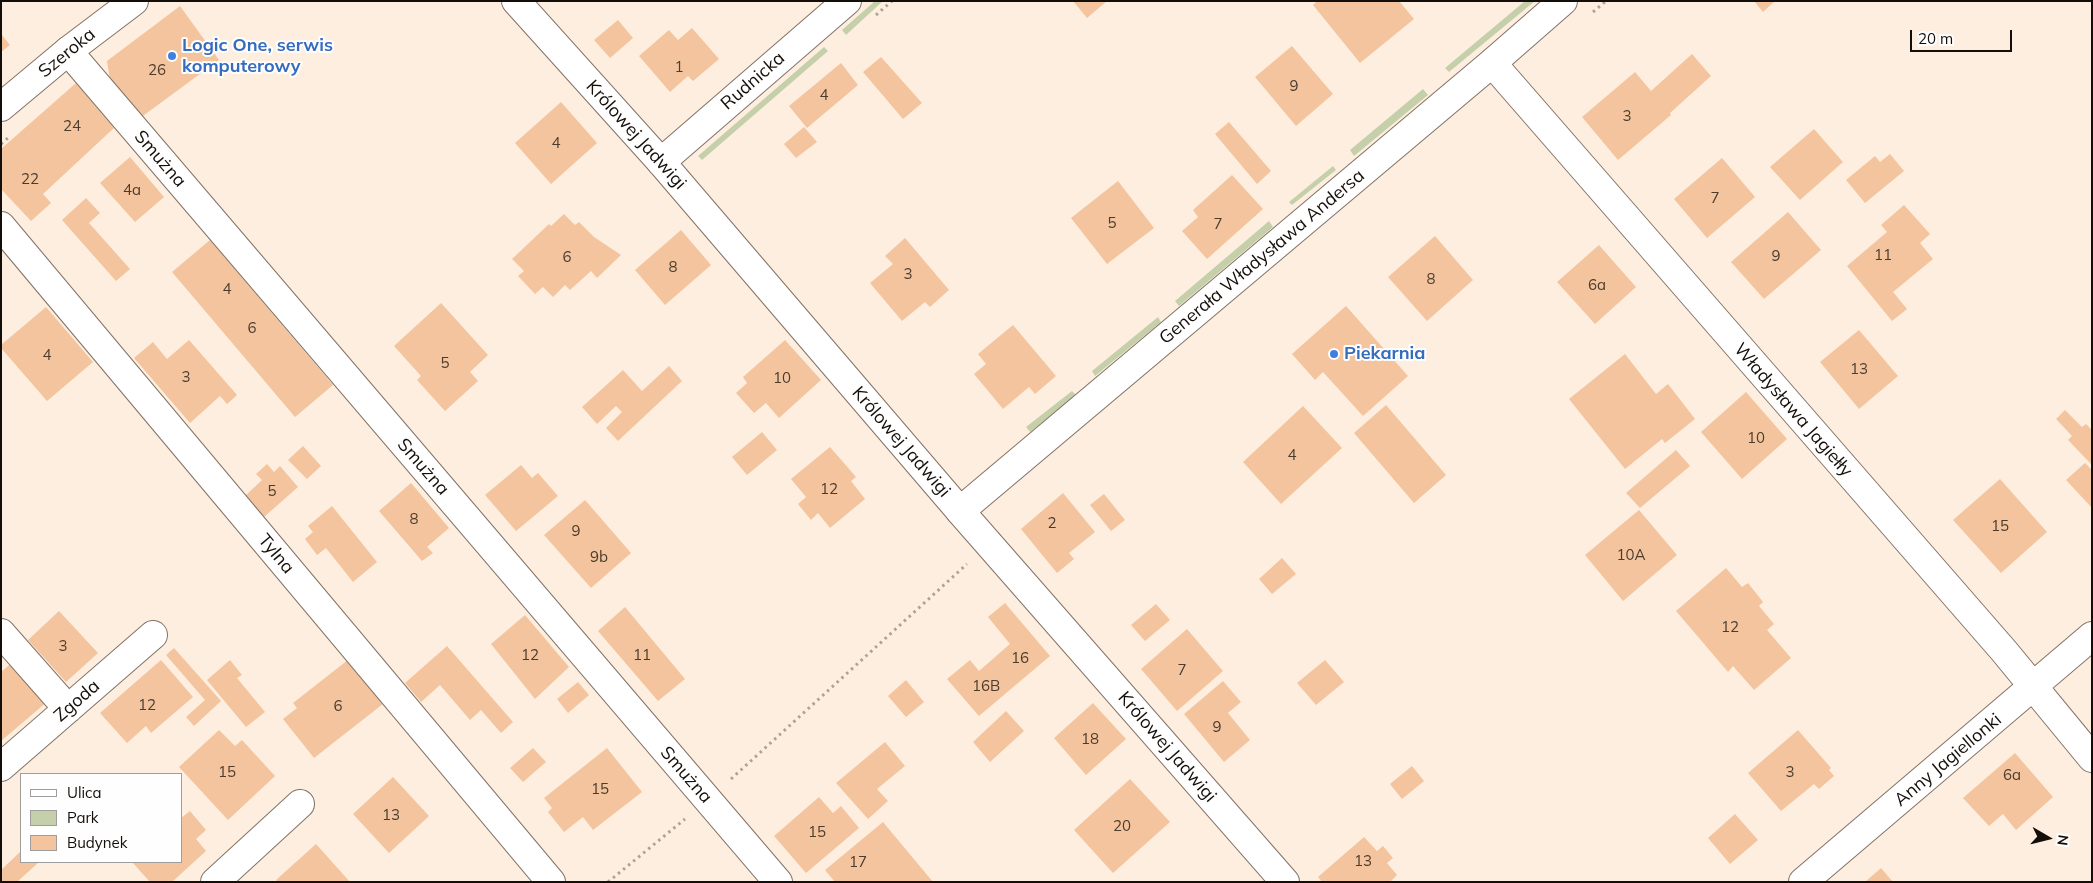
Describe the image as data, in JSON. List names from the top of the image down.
{
  "streets": {
    "street": [
      "Szeroka",
      "Rudnicka",
      "Królowej Jadwigi",
      "Smużna",
      "Generała Władysława Andersa",
      "Władysława Jagiełły",
      "Tylna",
      "Zgoda",
      "Anny Jagiellonki"
    ]
  },
  "crossings": [
    ["Szeroka", "Smużna"],
    ["Rudnicka", "Królowej Jadwigi"],
    ["Królowej Jadwigi", "Generała Władysława Andersa"],
    ["Generała Władysława Andersa", "Władysława Jagiełły"],
    ["Władysława Jagiełły", "Anny Jagiellonki"]
  ],
  "places": ["Logic One, serwis komputerowy", "Piekarnia"],
  "house_numbers": [
    "1",
    "26",
    "9",
    "4",
    "3",
    "24",
    "4",
    "22",
    "4a",
    "7",
    "5",
    "7",
    "11",
    "9",
    "6",
    "8",
    "3",
    "8",
    "6a",
    "4",
    "6",
    "4",
    "5",
    "13",
    "3",
    "10",
    "10",
    "4",
    "12",
    "5",
    "8",
    "2",
    "15",
    "9",
    "10A",
    "9b",
    "12",
    "3",
    "12",
    "11",
    "16",
    "7",
    "16B",
    "12",
    "6",
    "9",
    "18",
    "15",
    "3",
    "6a",
    "15",
    "13",
    "20",
    "15",
    "13",
    "17"
  ],
  "legend": ["Ulica", "Park", "Budynek"],
  "scale_bar": "20 m",
  "north": "right"
}
